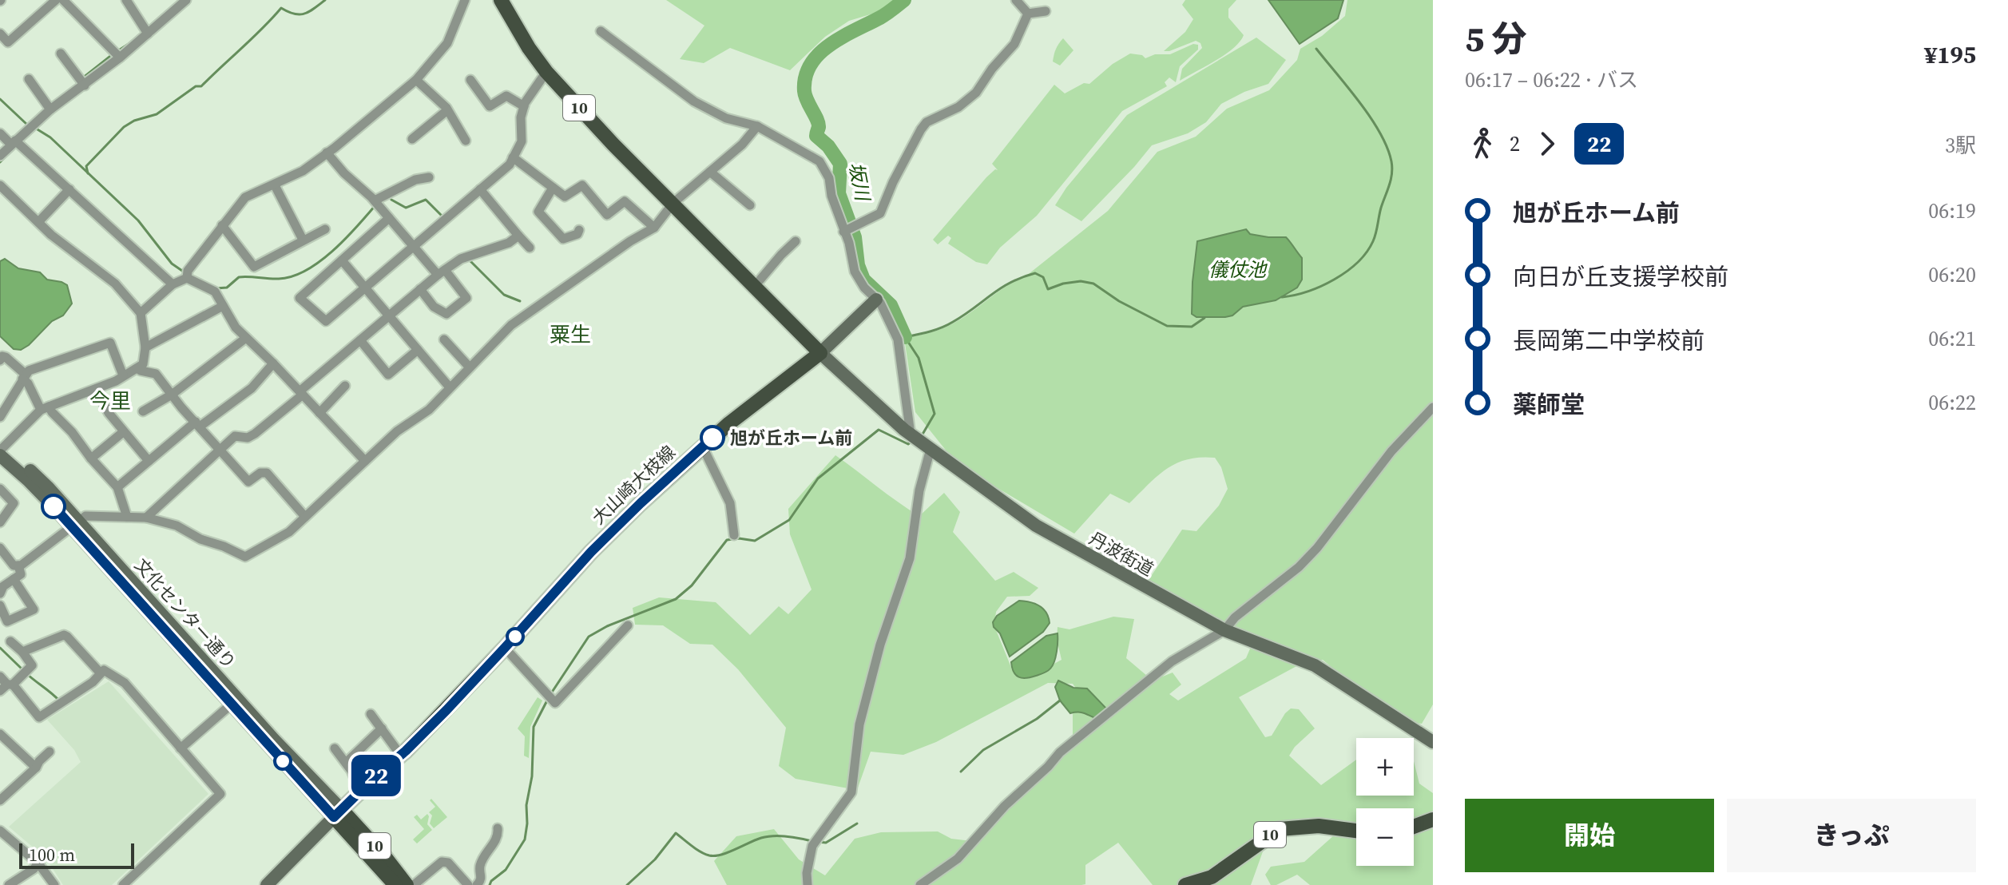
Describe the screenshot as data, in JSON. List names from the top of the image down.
{
  "streets": {
    "main road": ["10", "大山崎大枝線"],
    "street": ["丹波街道", "文化センター通り"]
  },
  "crossings": [
    ["10", "大山崎大枝線"],
    ["10", "丹波街道"],
    ["10", "文化センター通り"],
    ["大山崎大枝線", "丹波街道"],
    ["大山崎大枝線", "文化センター通り"]
  ],
  "districts": ["粟生", "今里"],
  "water": ["坂川", "儀仗池"],
  "places": ["旭が丘ホーム前"],
  "lines": ["bus line 22"],
  "scale_bar": "100 m",
  "page": {
    "on_map": "22",
    "heading": ["5 分", "06:17 – 06:22 · バス", "¥195"],
    "legs": ["2", "22", "3駅"],
    "list": [
      {
        "name": "旭が丘ホーム前",
        "value": "06:19"
      },
      {
        "name": "向日が丘支援学校前",
        "value": "06:20"
      },
      {
        "name": "長岡第二中学校前",
        "value": "06:21"
      },
      {
        "name": "薬師堂",
        "value": "06:22"
      }
    ],
    "map_buttons": ["+", "−"],
    "buttons": ["開始", "きっぷ"],
    "scale": "100 m"
  }
}
